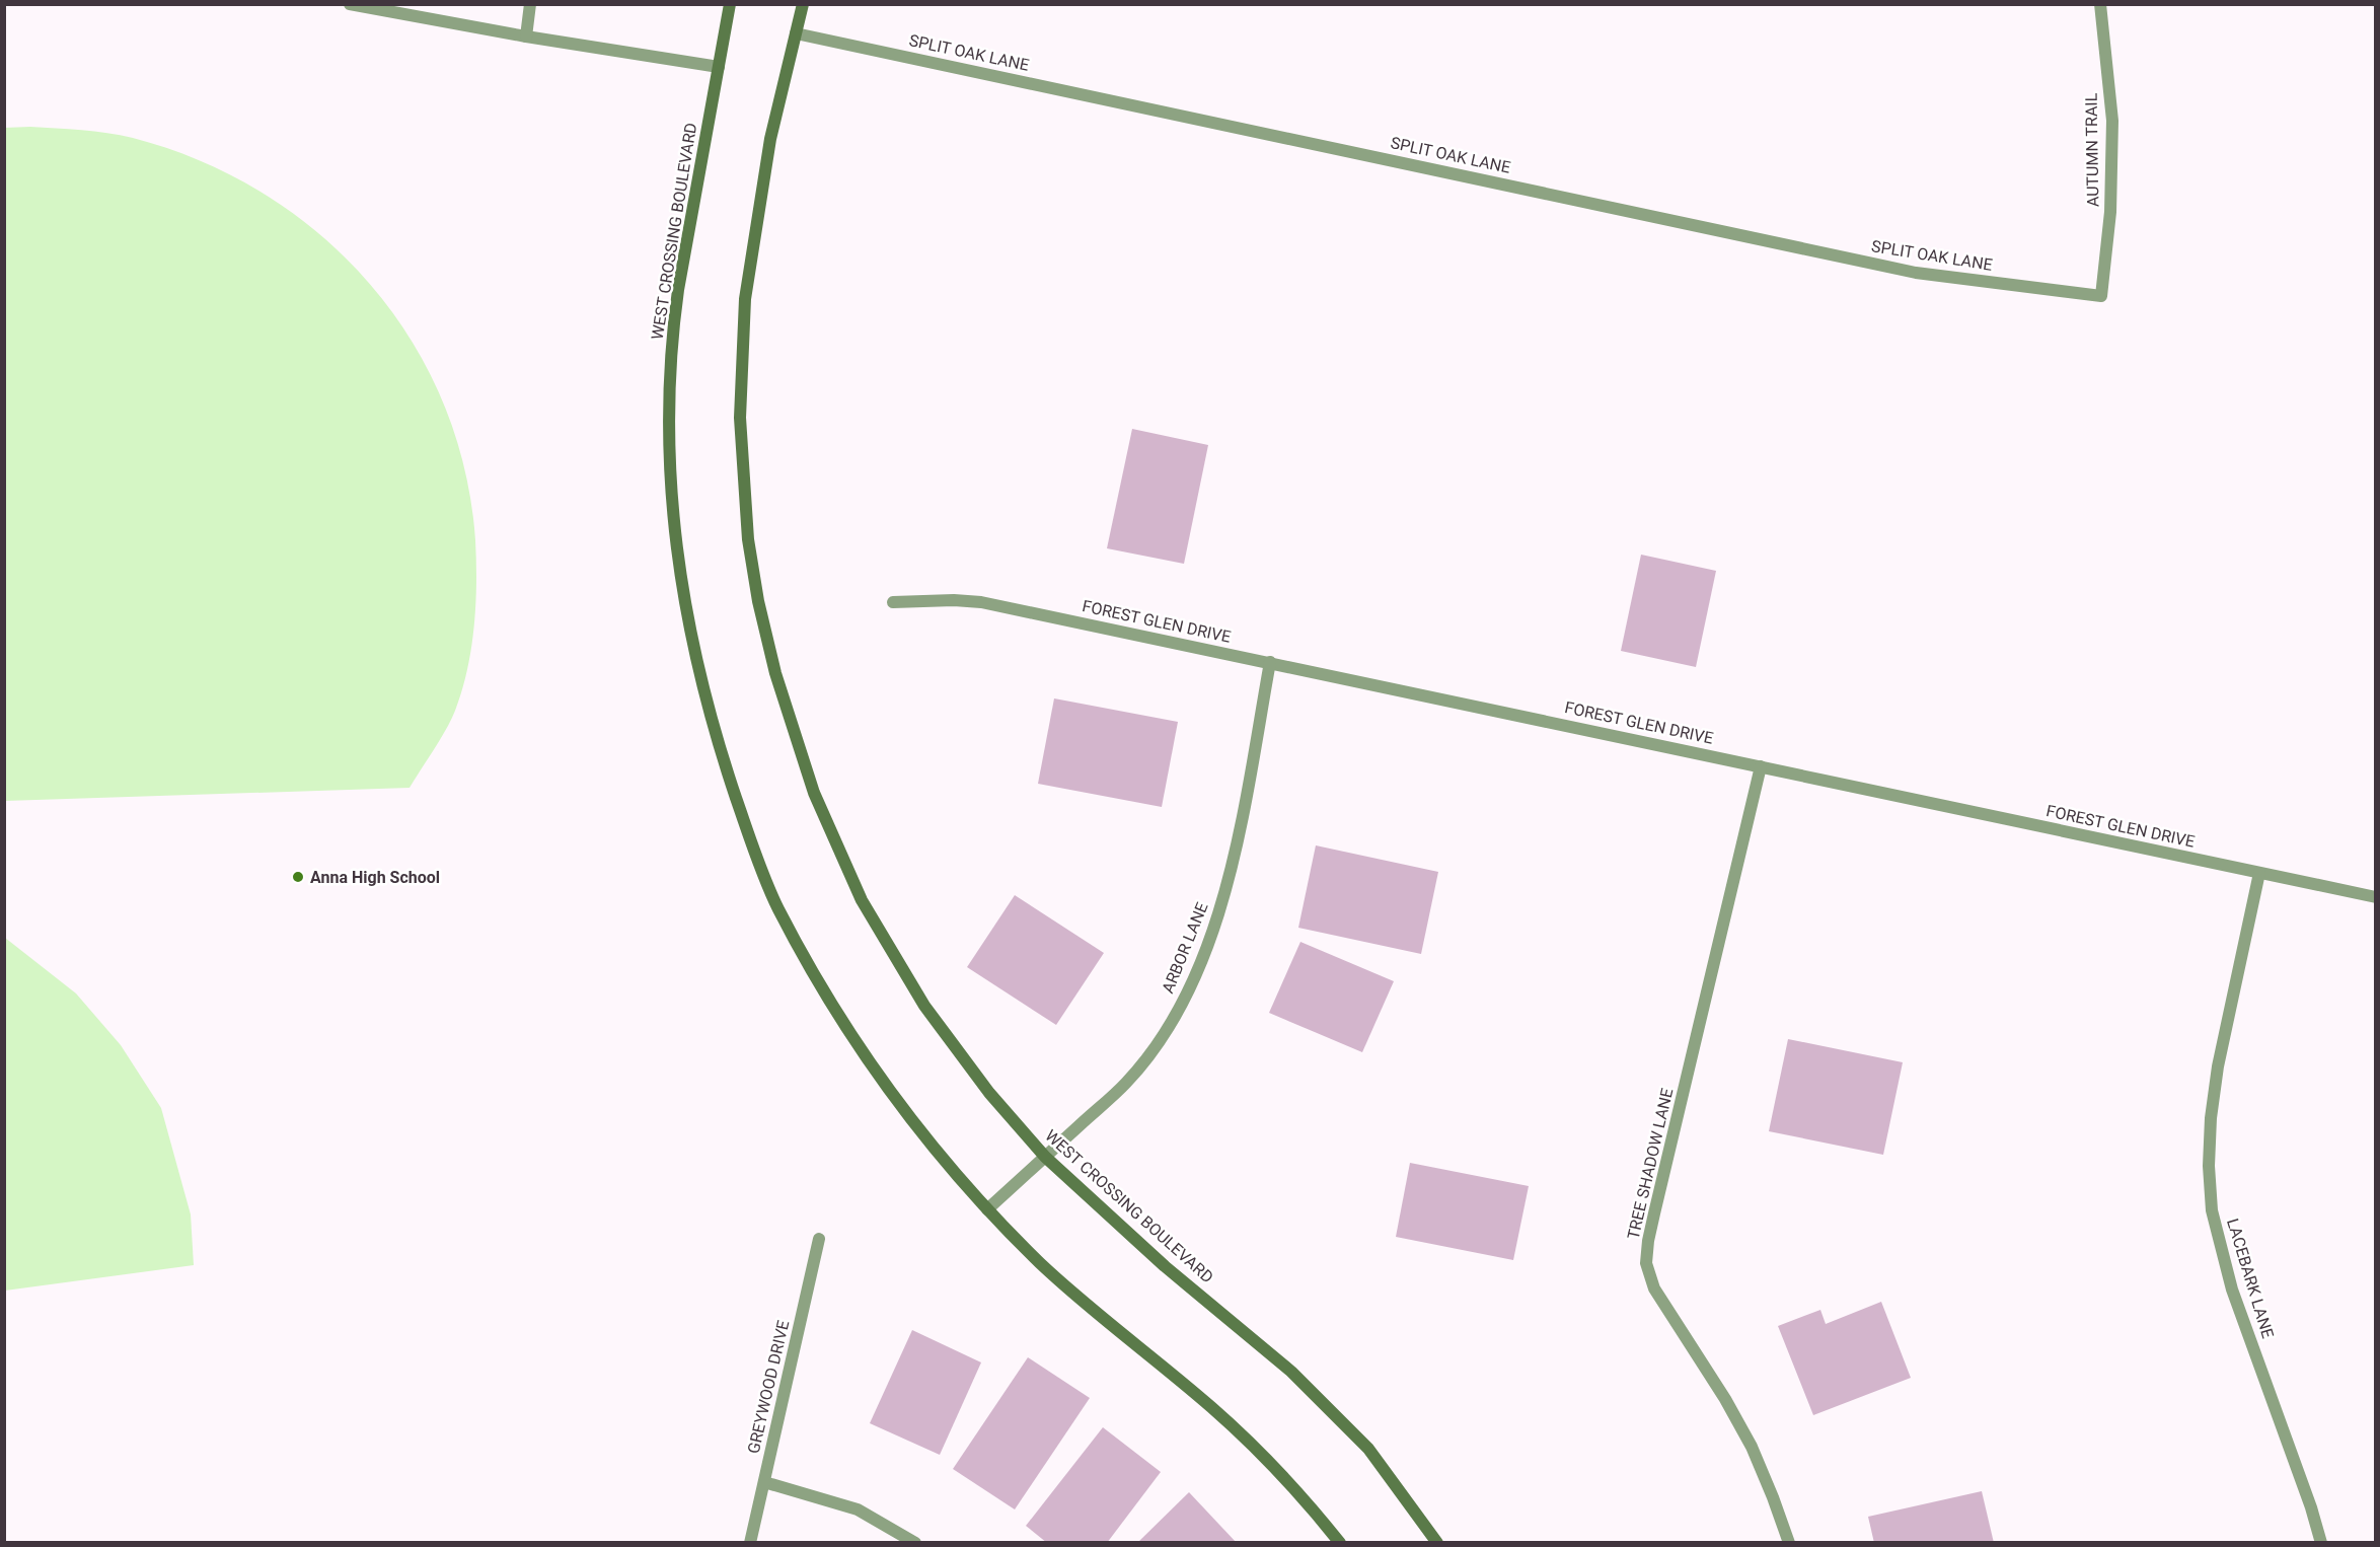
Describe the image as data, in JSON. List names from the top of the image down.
{
  "streets": {
    "street": [
      "SPLIT OAK LANE",
      "AUTUMN TRAIL",
      "WEST CROSSING BOULEVARD",
      "FOREST GLEN DRIVE",
      "ARBOR LANE",
      "TREE SHADOW LANE",
      "LACEBARK LANE",
      "GREYWOOD DRIVE"
    ]
  },
  "crossings": [
    ["SPLIT OAK LANE", "AUTUMN TRAIL"],
    ["SPLIT OAK LANE", "WEST CROSSING BOULEVARD"],
    ["WEST CROSSING BOULEVARD", "ARBOR LANE"],
    ["FOREST GLEN DRIVE", "ARBOR LANE"],
    ["FOREST GLEN DRIVE", "TREE SHADOW LANE"],
    ["FOREST GLEN DRIVE", "LACEBARK LANE"]
  ],
  "places": ["Anna High School"]
}
